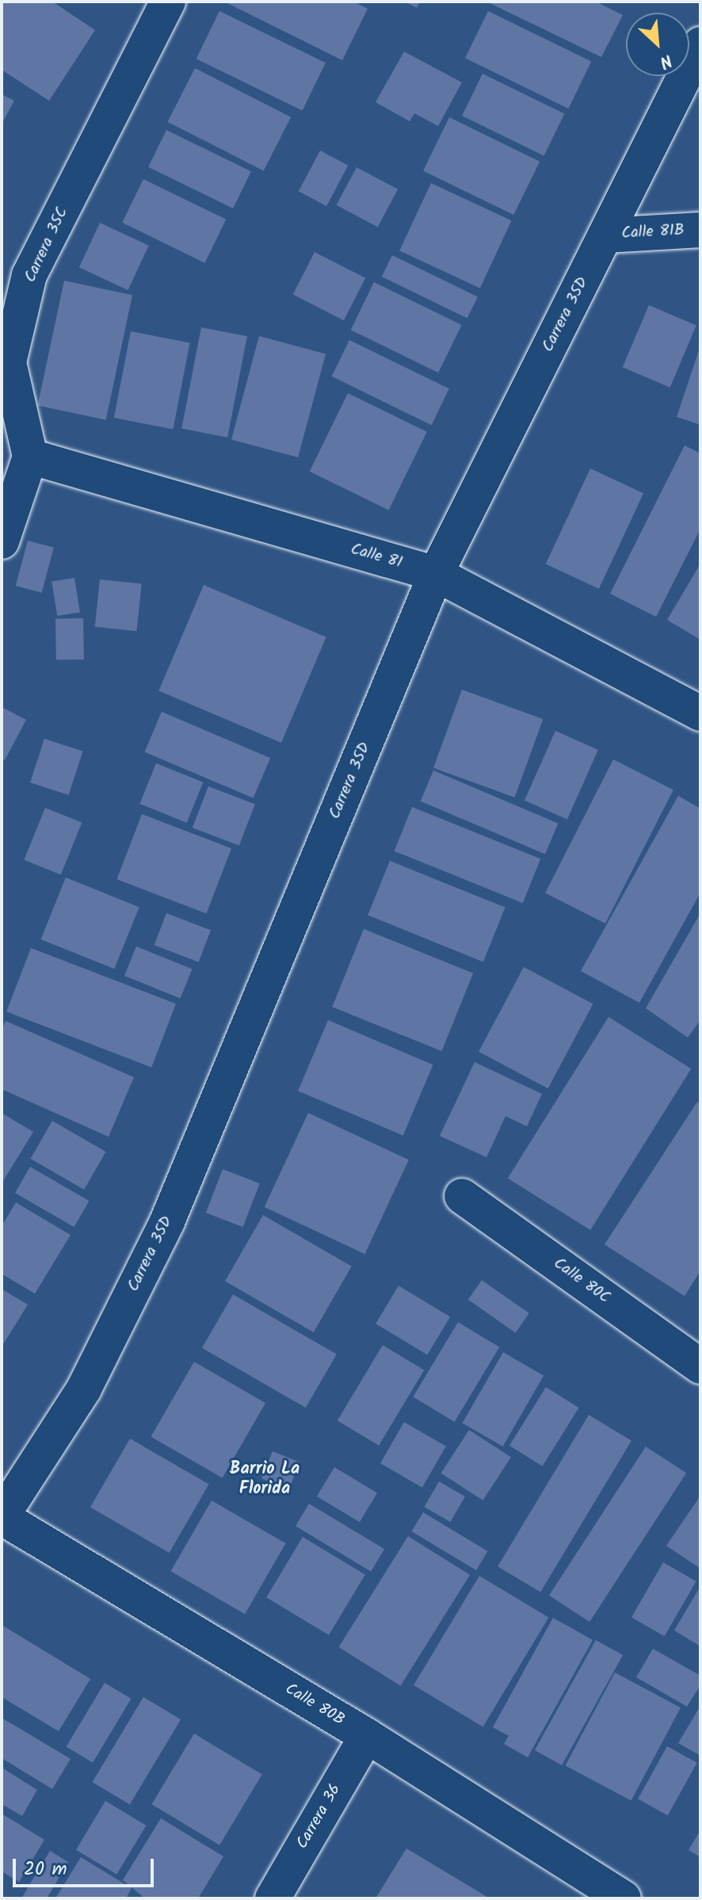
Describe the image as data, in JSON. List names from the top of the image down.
{
  "streets": {
    "street": [
      "Calle 81B",
      "Carrera 35C",
      "Carrera 35D",
      "Calle 81",
      "Calle 80C",
      "Calle 80B",
      "Carrera 36"
    ]
  },
  "crossings": [
    ["Calle 81B", "Carrera 35D"],
    ["Carrera 35C", "Calle 81"],
    ["Carrera 35D", "Calle 81"],
    ["Carrera 35D", "Calle 80B"],
    ["Calle 80B", "Carrera 36"]
  ],
  "districts": ["Barrio La Florida"],
  "scale_bar": "20 m",
  "north": "bottom right"
}
